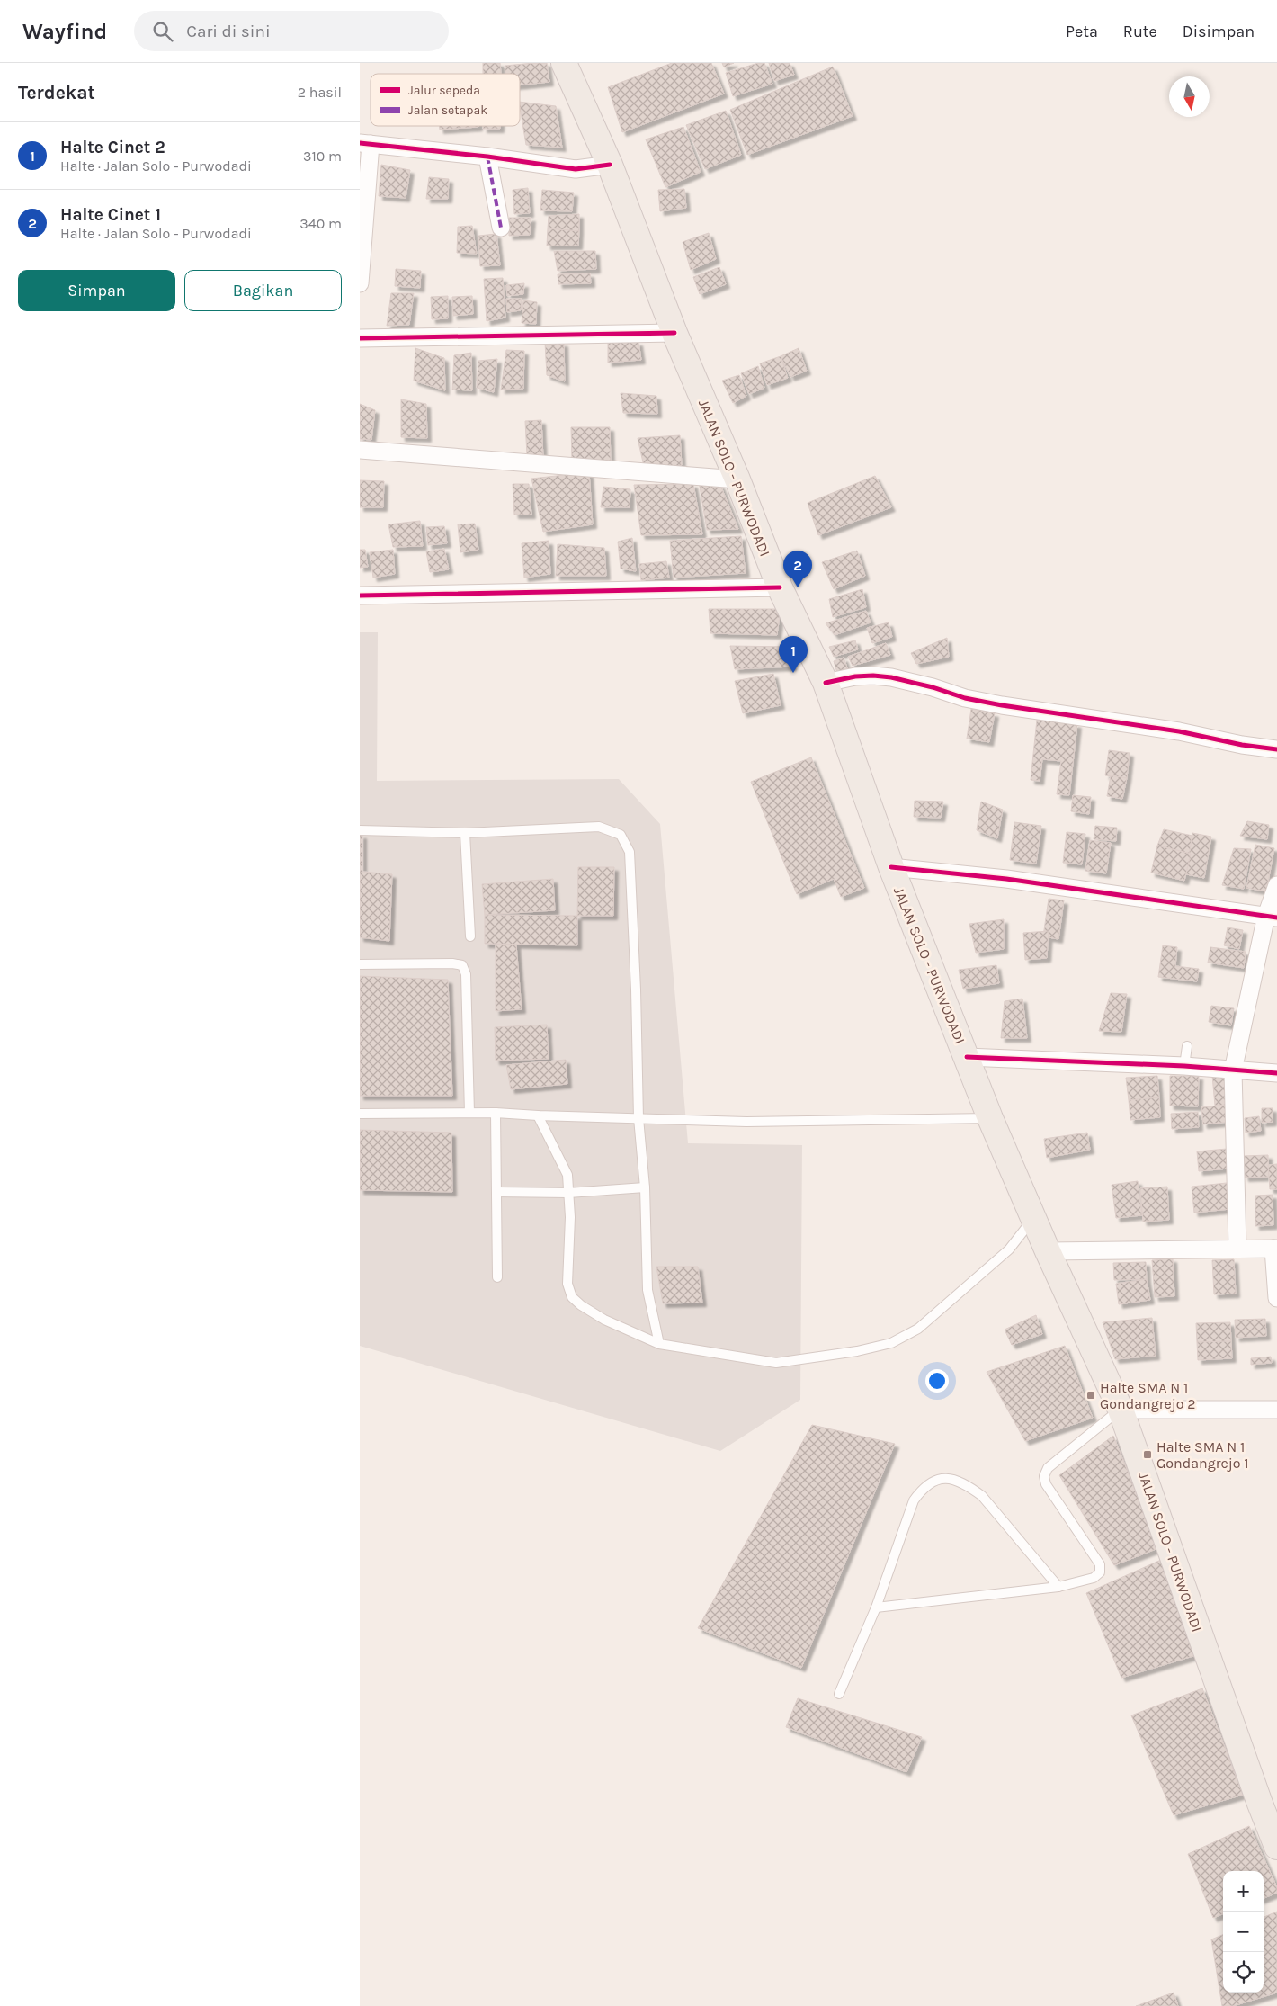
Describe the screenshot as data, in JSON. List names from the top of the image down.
{
  "streets": {
    "main road": ["JALAN SOLO - PURWODADI"]
  },
  "places": {
    "transit": ["Halte SMA N 1 Gondangrejo 2", "Halte SMA N 1 Gondangrejo 1"]
  },
  "legend": ["Jalur sepeda", "Jalan setapak"],
  "north": "bottom",
  "page": {
    "header": "Wayfind",
    "search": "Cari di sini",
    "nav": ["Peta", "Rute", "Disimpan"],
    "heading": ["Terdekat", "2 hasil"],
    "list": [
      {
        "mark": "1",
        "name": "Halte Cinet 2",
        "note": "Halte · Jalan Solo - Purwodadi",
        "value": "310 m"
      },
      {
        "mark": "2",
        "name": "Halte Cinet 1",
        "note": "Halte · Jalan Solo - Purwodadi",
        "value": "340 m"
      }
    ],
    "buttons": ["Simpan", "Bagikan"],
    "pins": ["2", "1"],
    "map_buttons": ["+", "−"]
  }
}
